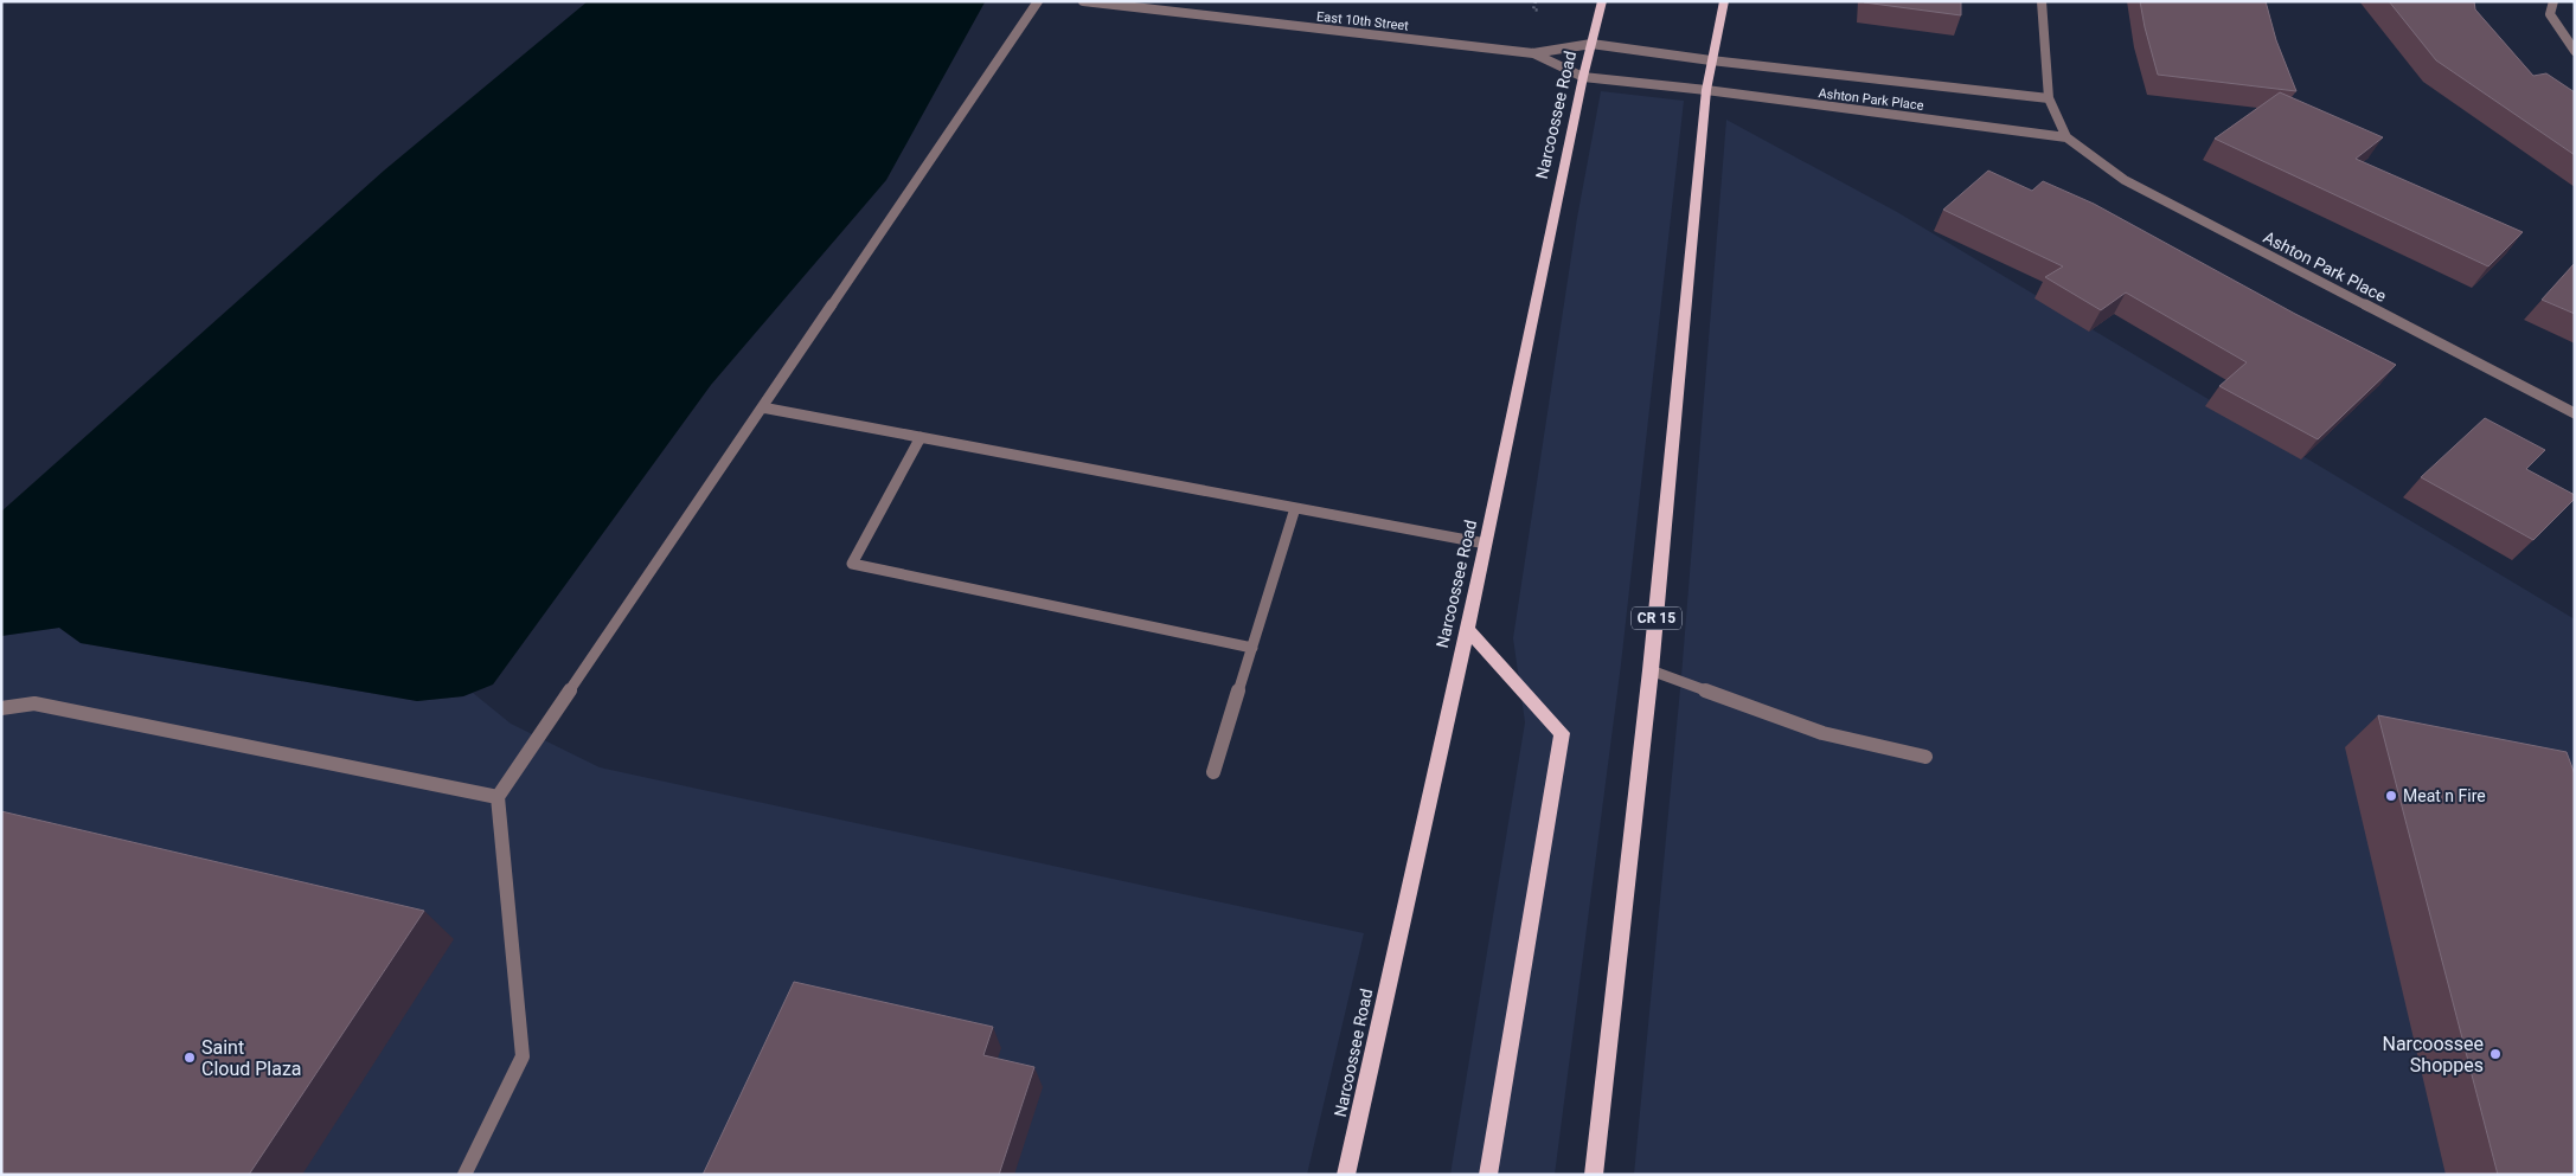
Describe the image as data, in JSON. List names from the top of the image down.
{
  "streets": {
    "main road": ["Narcoossee Road", "CR 15"],
    "street": ["East 10th Street", "Ashton Park Place"]
  },
  "crossings": [
    ["East 10th Street", "Ashton Park Place"],
    ["East 10th Street", "Narcoossee Road"],
    ["East 10th Street", "CR 15"],
    ["Ashton Park Place", "CR 15"]
  ],
  "places": ["Meat n Fire", "Narcoossee Shoppes", "Saint Cloud Plaza"]
}
